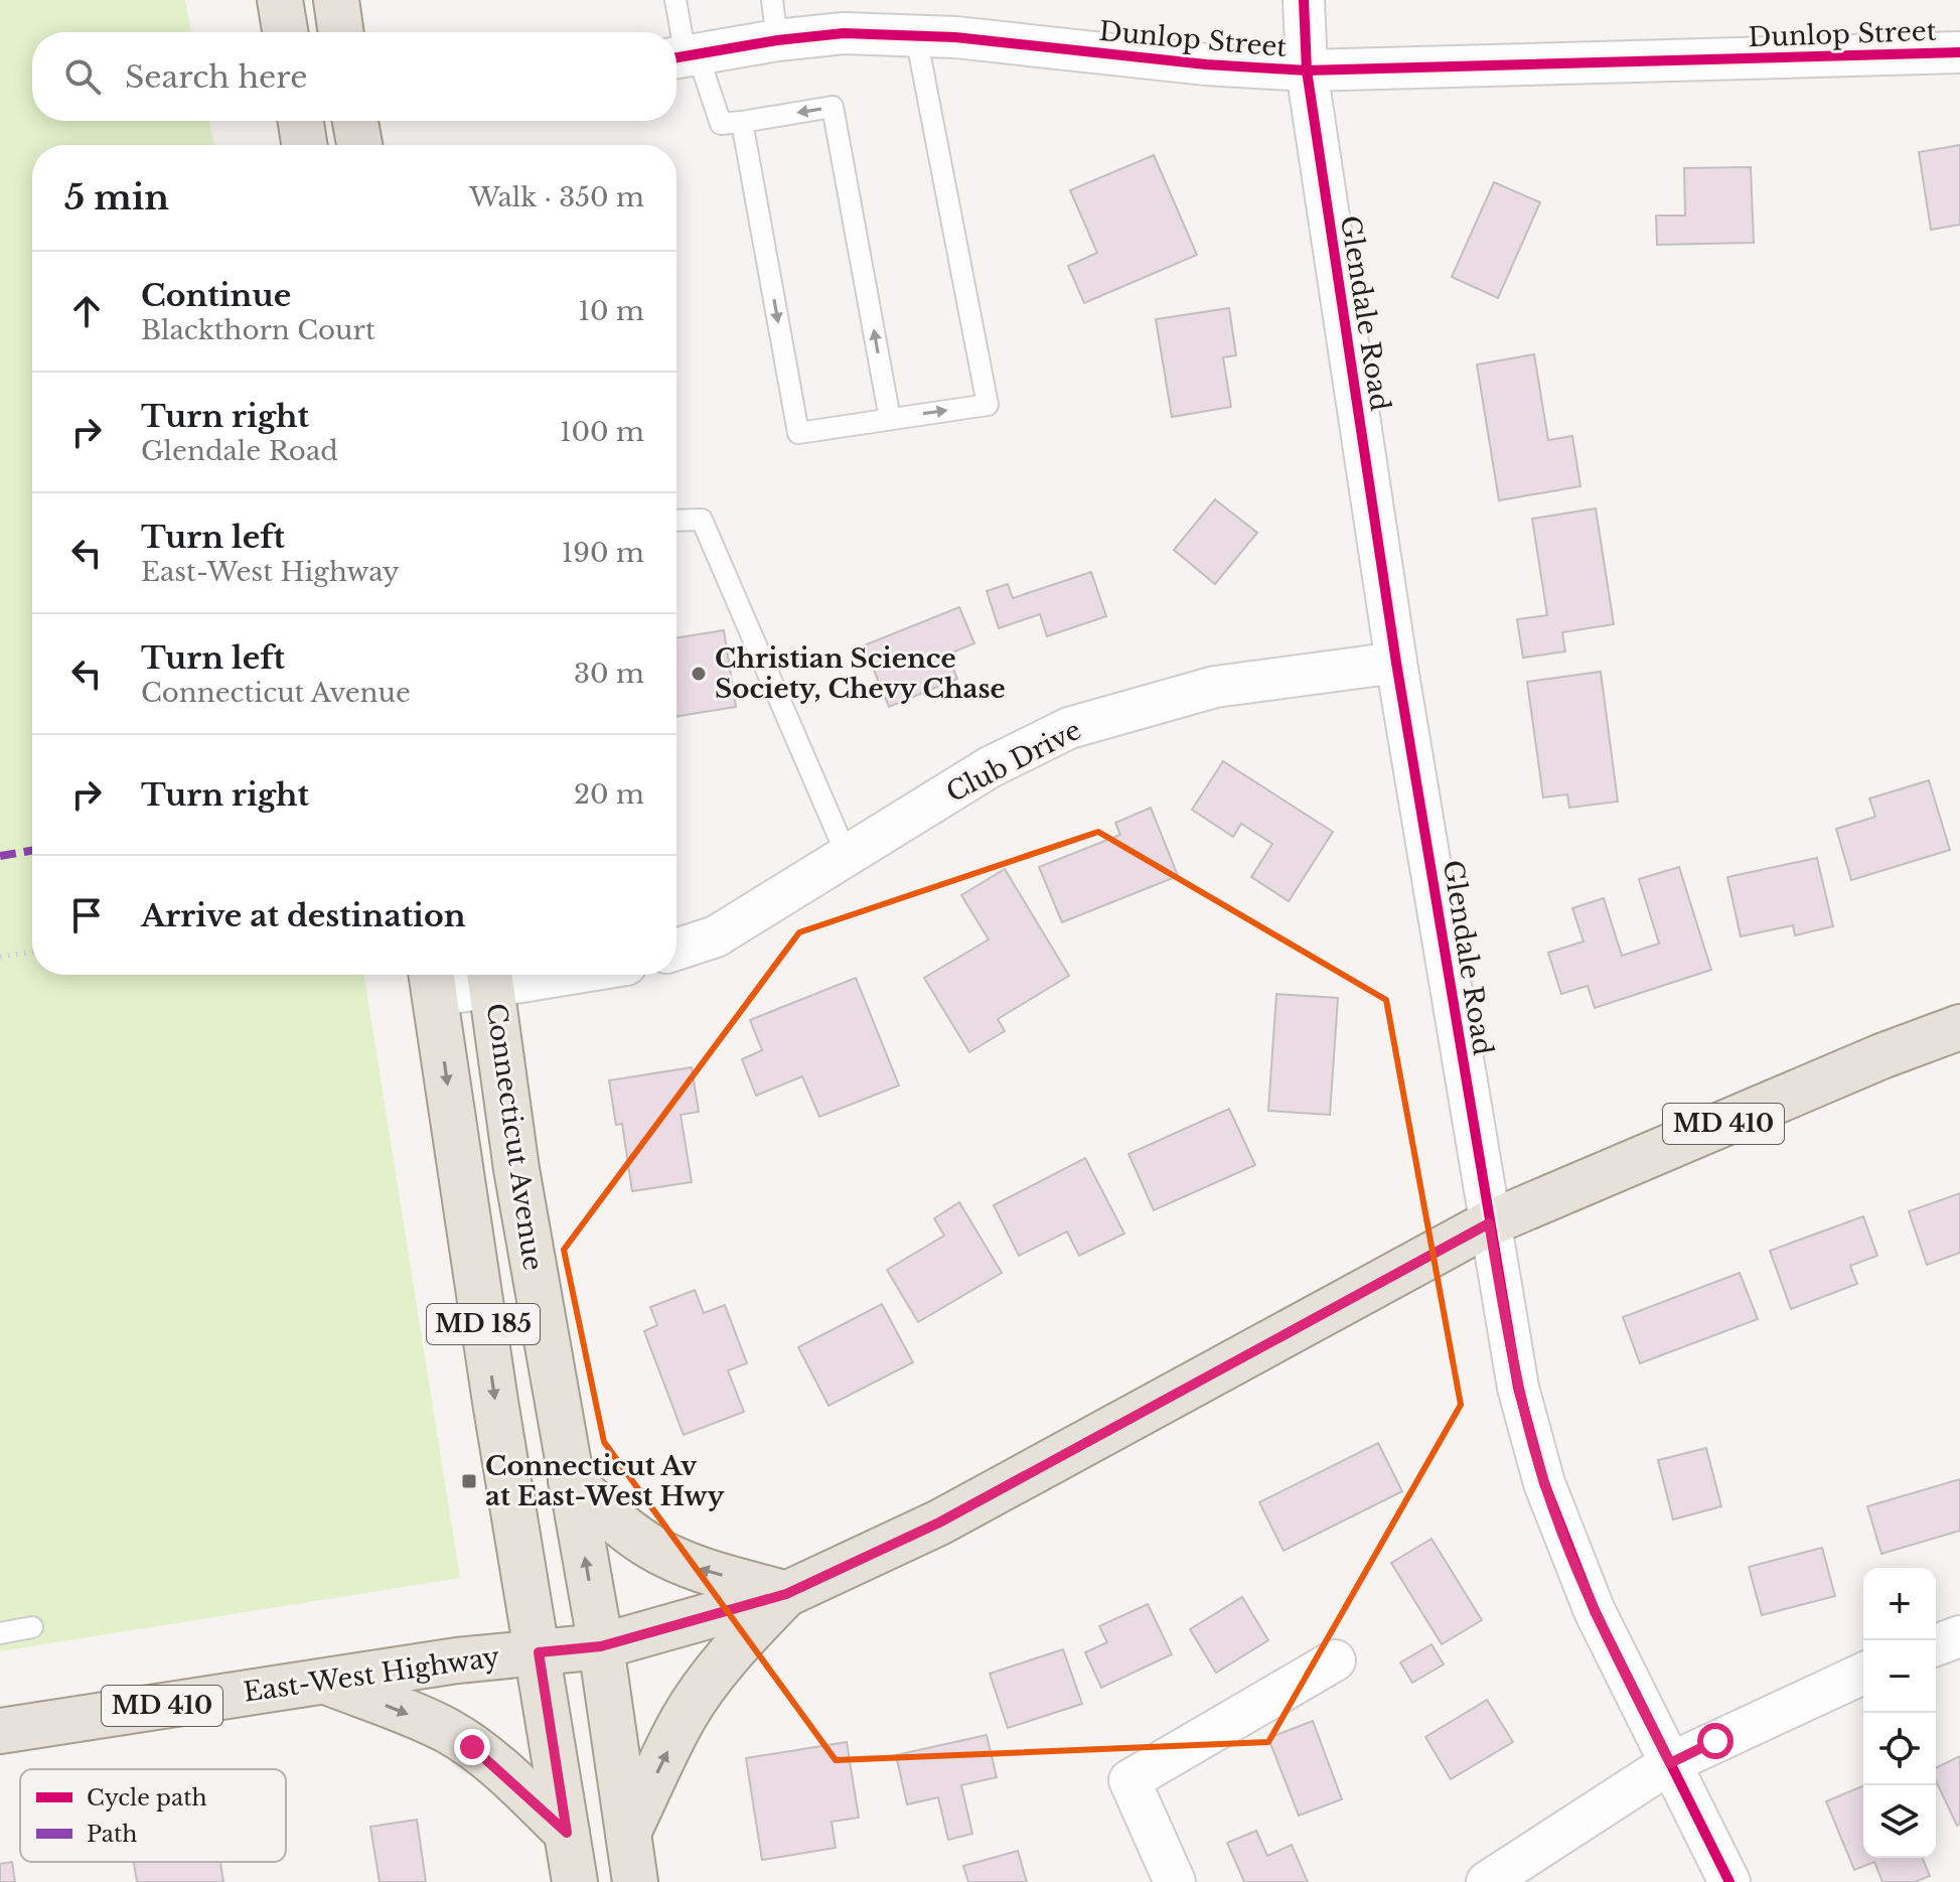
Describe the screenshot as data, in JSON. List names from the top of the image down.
{
  "streets": {
    "main road": [
      "MD 410",
      "Connecticut Avenue",
      "MD 185",
      "East-West Highway"
    ],
    "street": ["Dunlop Street", "Glendale Road", "Club Drive"]
  },
  "crossings": [
    ["Dunlop Street", "Glendale Road"],
    ["Glendale Road", "Club Drive"],
    ["Glendale Road", "East-West Highway"],
    ["Connecticut Avenue", "East-West Highway"],
    ["MD 185", "East-West Highway"]
  ],
  "places": {
    "other": ["Christian Science Society, Chevy Chase"],
    "transit": ["Connecticut Av at East-West Hwy"]
  },
  "legend": ["Cycle path", "Path"],
  "page": {
    "search": "Search here",
    "heading": ["5 min", "Walk · 350 m"],
    "list": [
      ["Continue", "Blackthorn Court", "10 m"],
      ["Turn right", "Glendale Road", "100 m"],
      ["Turn left", "East-West Highway", "190 m"],
      ["Turn left", "Connecticut Avenue", "30 m"],
      ["Turn right", "20 m"],
      "Arrive at destination"
    ],
    "map_buttons": ["+", "−"]
  }
}
